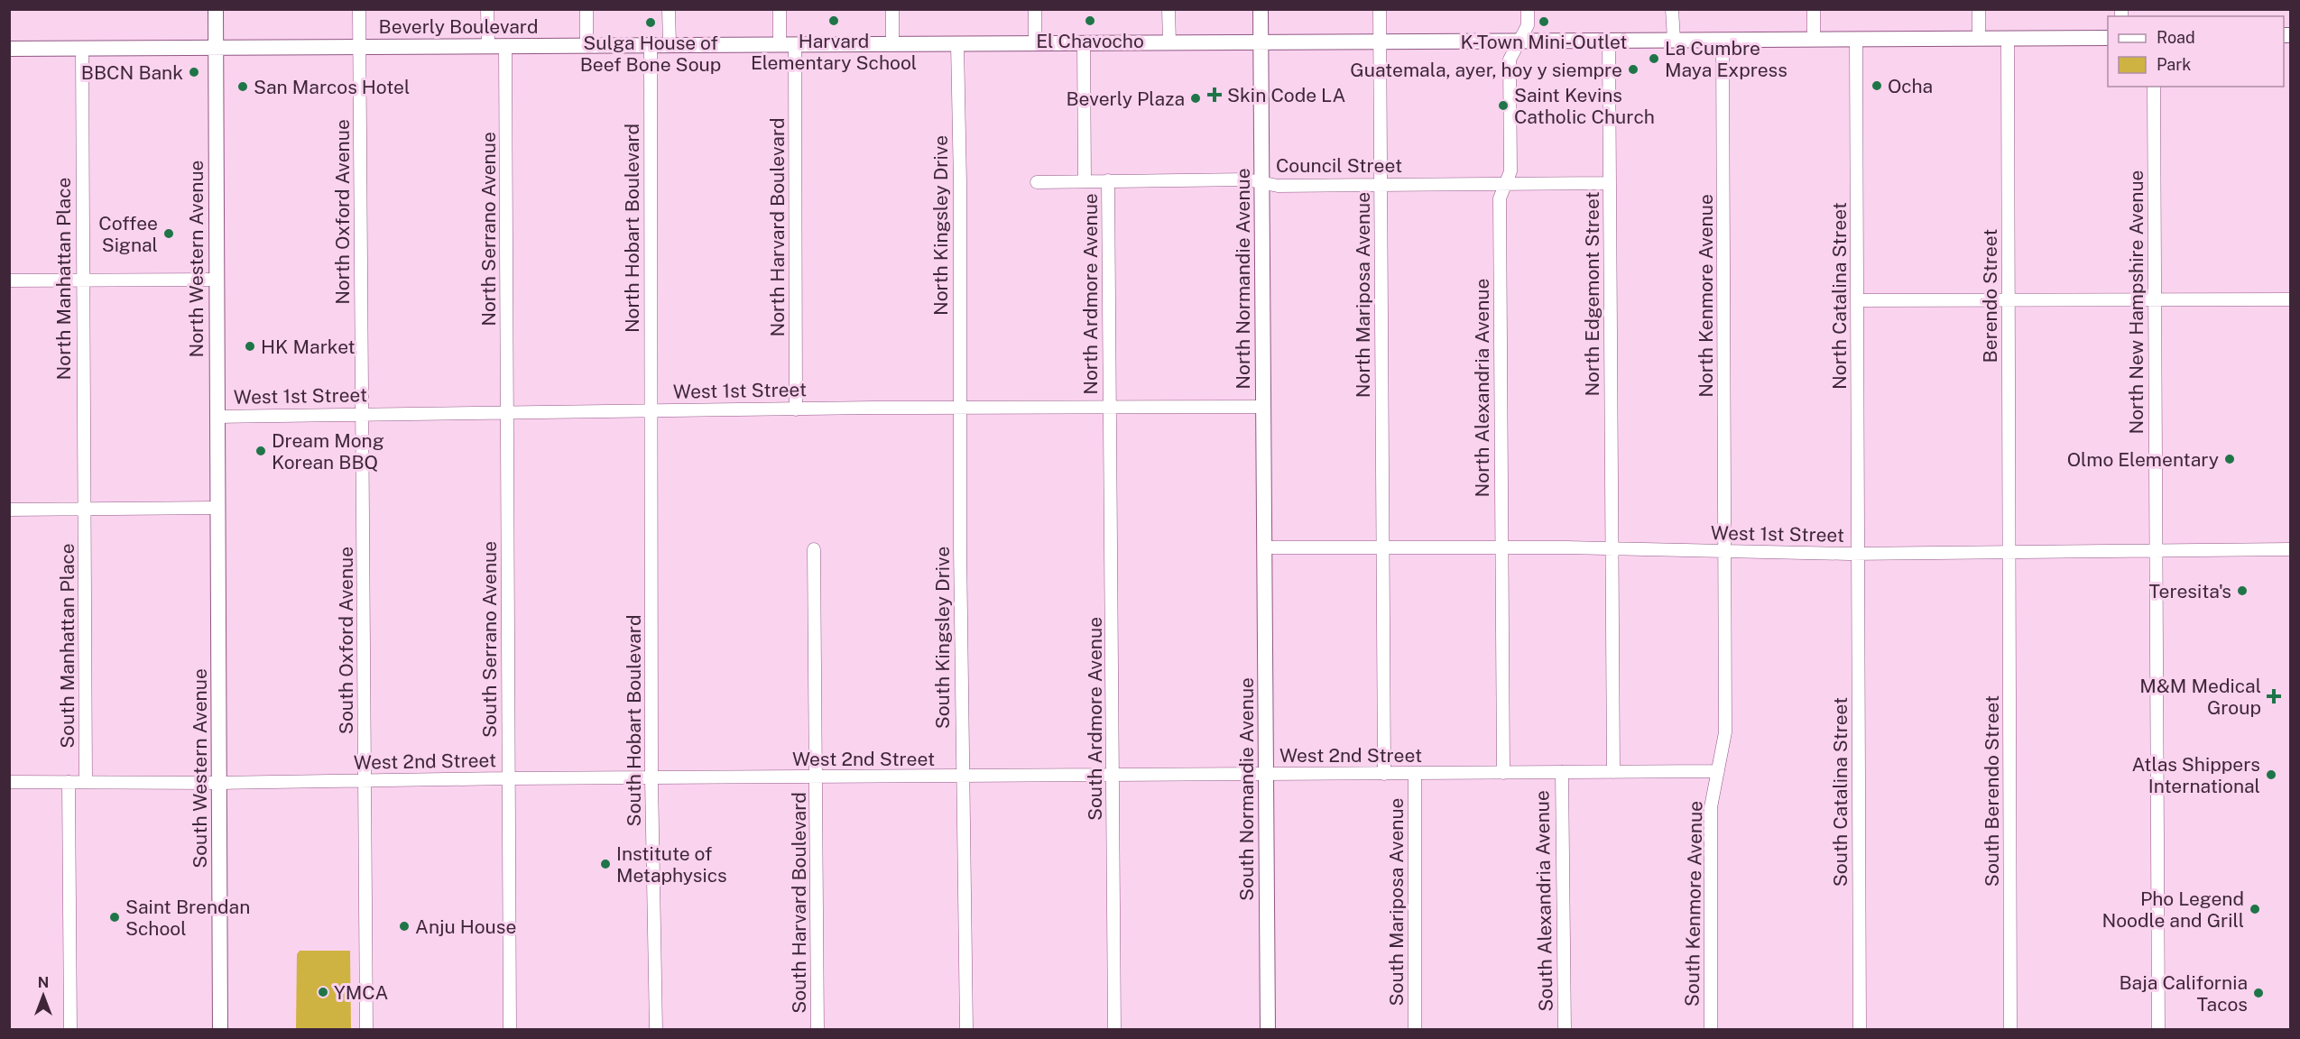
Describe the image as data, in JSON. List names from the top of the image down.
{
  "streets": {
    "main road": [
      "Beverly Boulevard",
      "North Western Avenue",
      "North Normandie Avenue",
      "South Western Avenue",
      "South Normandie Avenue"
    ],
    "street": [
      "Council Street",
      "North Oxford Avenue",
      "North Kingsley Drive",
      "North Harvard Boulevard",
      "North Hobart Boulevard",
      "North Serrano Avenue",
      "North Manhattan Place",
      "North Ardmore Avenue",
      "North Edgemont Street",
      "North Mariposa Avenue",
      "North Kenmore Avenue",
      "North Catalina Street",
      "Berendo Street",
      "North New Hampshire Avenue",
      "North Alexandria Avenue",
      "West 1st Street",
      "South Kingsley Drive",
      "South Serrano Avenue",
      "South Oxford Avenue",
      "South Manhattan Place",
      "South Ardmore Avenue",
      "South Hobart Boulevard",
      "West 2nd Street",
      "South Berendo Street",
      "South Catalina Street",
      "South Alexandria Avenue",
      "South Mariposa Avenue",
      "South Harvard Boulevard",
      "South Kenmore Avenue"
    ]
  },
  "crossings": [
    ["Beverly Boulevard", "North Oxford Avenue"],
    ["Beverly Boulevard", "North Kingsley Drive"],
    ["Beverly Boulevard", "North Harvard Boulevard"],
    ["Beverly Boulevard", "North Hobart Boulevard"],
    ["Beverly Boulevard", "North Serrano Avenue"],
    ["Beverly Boulevard", "North Western Avenue"],
    ["Beverly Boulevard", "North Manhattan Place"],
    ["Beverly Boulevard", "North Normandie Avenue"],
    ["Beverly Boulevard", "North Ardmore Avenue"],
    ["Beverly Boulevard", "North Edgemont Street"],
    ["Beverly Boulevard", "North Mariposa Avenue"],
    ["Beverly Boulevard", "North Kenmore Avenue"],
    ["Beverly Boulevard", "North Catalina Street"],
    ["Beverly Boulevard", "Berendo Street"],
    ["Beverly Boulevard", "North Alexandria Avenue"],
    ["Council Street", "North Normandie Avenue"],
    ["Council Street", "North Ardmore Avenue"],
    ["Council Street", "North Edgemont Street"],
    ["Council Street", "North Mariposa Avenue"],
    ["Council Street", "North Alexandria Avenue"],
    ["North Oxford Avenue", "West 1st Street"],
    ["North Oxford Avenue", "South Oxford Avenue"],
    ["North Kingsley Drive", "West 1st Street"],
    ["North Kingsley Drive", "South Kingsley Drive"],
    ["North Harvard Boulevard", "West 1st Street"],
    ["North Hobart Boulevard", "West 1st Street"],
    ["North Hobart Boulevard", "South Hobart Boulevard"],
    ["North Serrano Avenue", "West 1st Street"],
    ["North Serrano Avenue", "South Serrano Avenue"],
    ["North Western Avenue", "West 1st Street"],
    ["North Western Avenue", "South Western Avenue"],
    ["North Manhattan Place", "South Manhattan Place"],
    ["North Normandie Avenue", "West 1st Street"],
    ["North Normandie Avenue", "South Normandie Avenue"],
    ["North Ardmore Avenue", "West 1st Street"],
    ["North Ardmore Avenue", "South Ardmore Avenue"],
    ["North Edgemont Street", "West 1st Street"],
    ["North Edgemont Street", "West 2nd Street"],
    ["North Mariposa Avenue", "West 1st Street"],
    ["North Mariposa Avenue", "South Mariposa Avenue"],
    ["North Kenmore Avenue", "West 1st Street"],
    ["North Kenmore Avenue", "South Kenmore Avenue"],
    ["North Catalina Street", "West 1st Street"],
    ["North Catalina Street", "South Catalina Street"],
    ["Berendo Street", "West 1st Street"],
    ["Berendo Street", "South Berendo Street"],
    ["North New Hampshire Avenue", "West 1st Street"],
    ["North Alexandria Avenue", "West 1st Street"],
    ["North Alexandria Avenue", "West 2nd Street"],
    ["West 1st Street", "South Kingsley Drive"],
    ["West 1st Street", "South Serrano Avenue"],
    ["West 1st Street", "South Oxford Avenue"],
    ["West 1st Street", "South Ardmore Avenue"],
    ["West 1st Street", "South Hobart Boulevard"],
    ["West 1st Street", "South Normandie Avenue"],
    ["West 1st Street", "South Berendo Street"],
    ["West 1st Street", "South Catalina Street"],
    ["West 1st Street", "South Mariposa Avenue"],
    ["West 1st Street", "South Kenmore Avenue"],
    ["South Kingsley Drive", "West 2nd Street"],
    ["South Serrano Avenue", "West 2nd Street"],
    ["South Oxford Avenue", "West 2nd Street"],
    ["South Manhattan Place", "West 2nd Street"],
    ["South Ardmore Avenue", "West 2nd Street"],
    ["South Hobart Boulevard", "West 2nd Street"],
    ["West 2nd Street", "South Western Avenue"],
    ["West 2nd Street", "South Normandie Avenue"],
    ["West 2nd Street", "South Alexandria Avenue"],
    ["West 2nd Street", "South Mariposa Avenue"],
    ["West 2nd Street", "South Harvard Boulevard"],
    ["West 2nd Street", "South Kenmore Avenue"]
  ],
  "places": {
    "other": [
      "Harvard Elementary School",
      "El Chavocho",
      "K-Town Mini-Outlet",
      "Sulga House of Beef Bone Soup",
      "La Cumbre Maya Express",
      "Guatemala, ayer, hoy y siempre",
      "BBCN Bank",
      "Ocha",
      "San Marcos Hotel",
      "Beverly Plaza",
      "Saint Kevins Catholic Church",
      "Coffee Signal",
      "HK Market",
      "Dream Mong Korean BBQ",
      "Olmo Elementary",
      "Teresita's",
      "Atlas Shippers International",
      "Institute of Metaphysics",
      "Pho Legend Noodle and Grill",
      "Saint Brendan School",
      "Anju House",
      "YMCA",
      "Baja California Tacos"
    ],
    "health": ["Skin Code LA", "M&M Medical Group"]
  },
  "legend": ["Road", "Park"],
  "north": "top"
}
